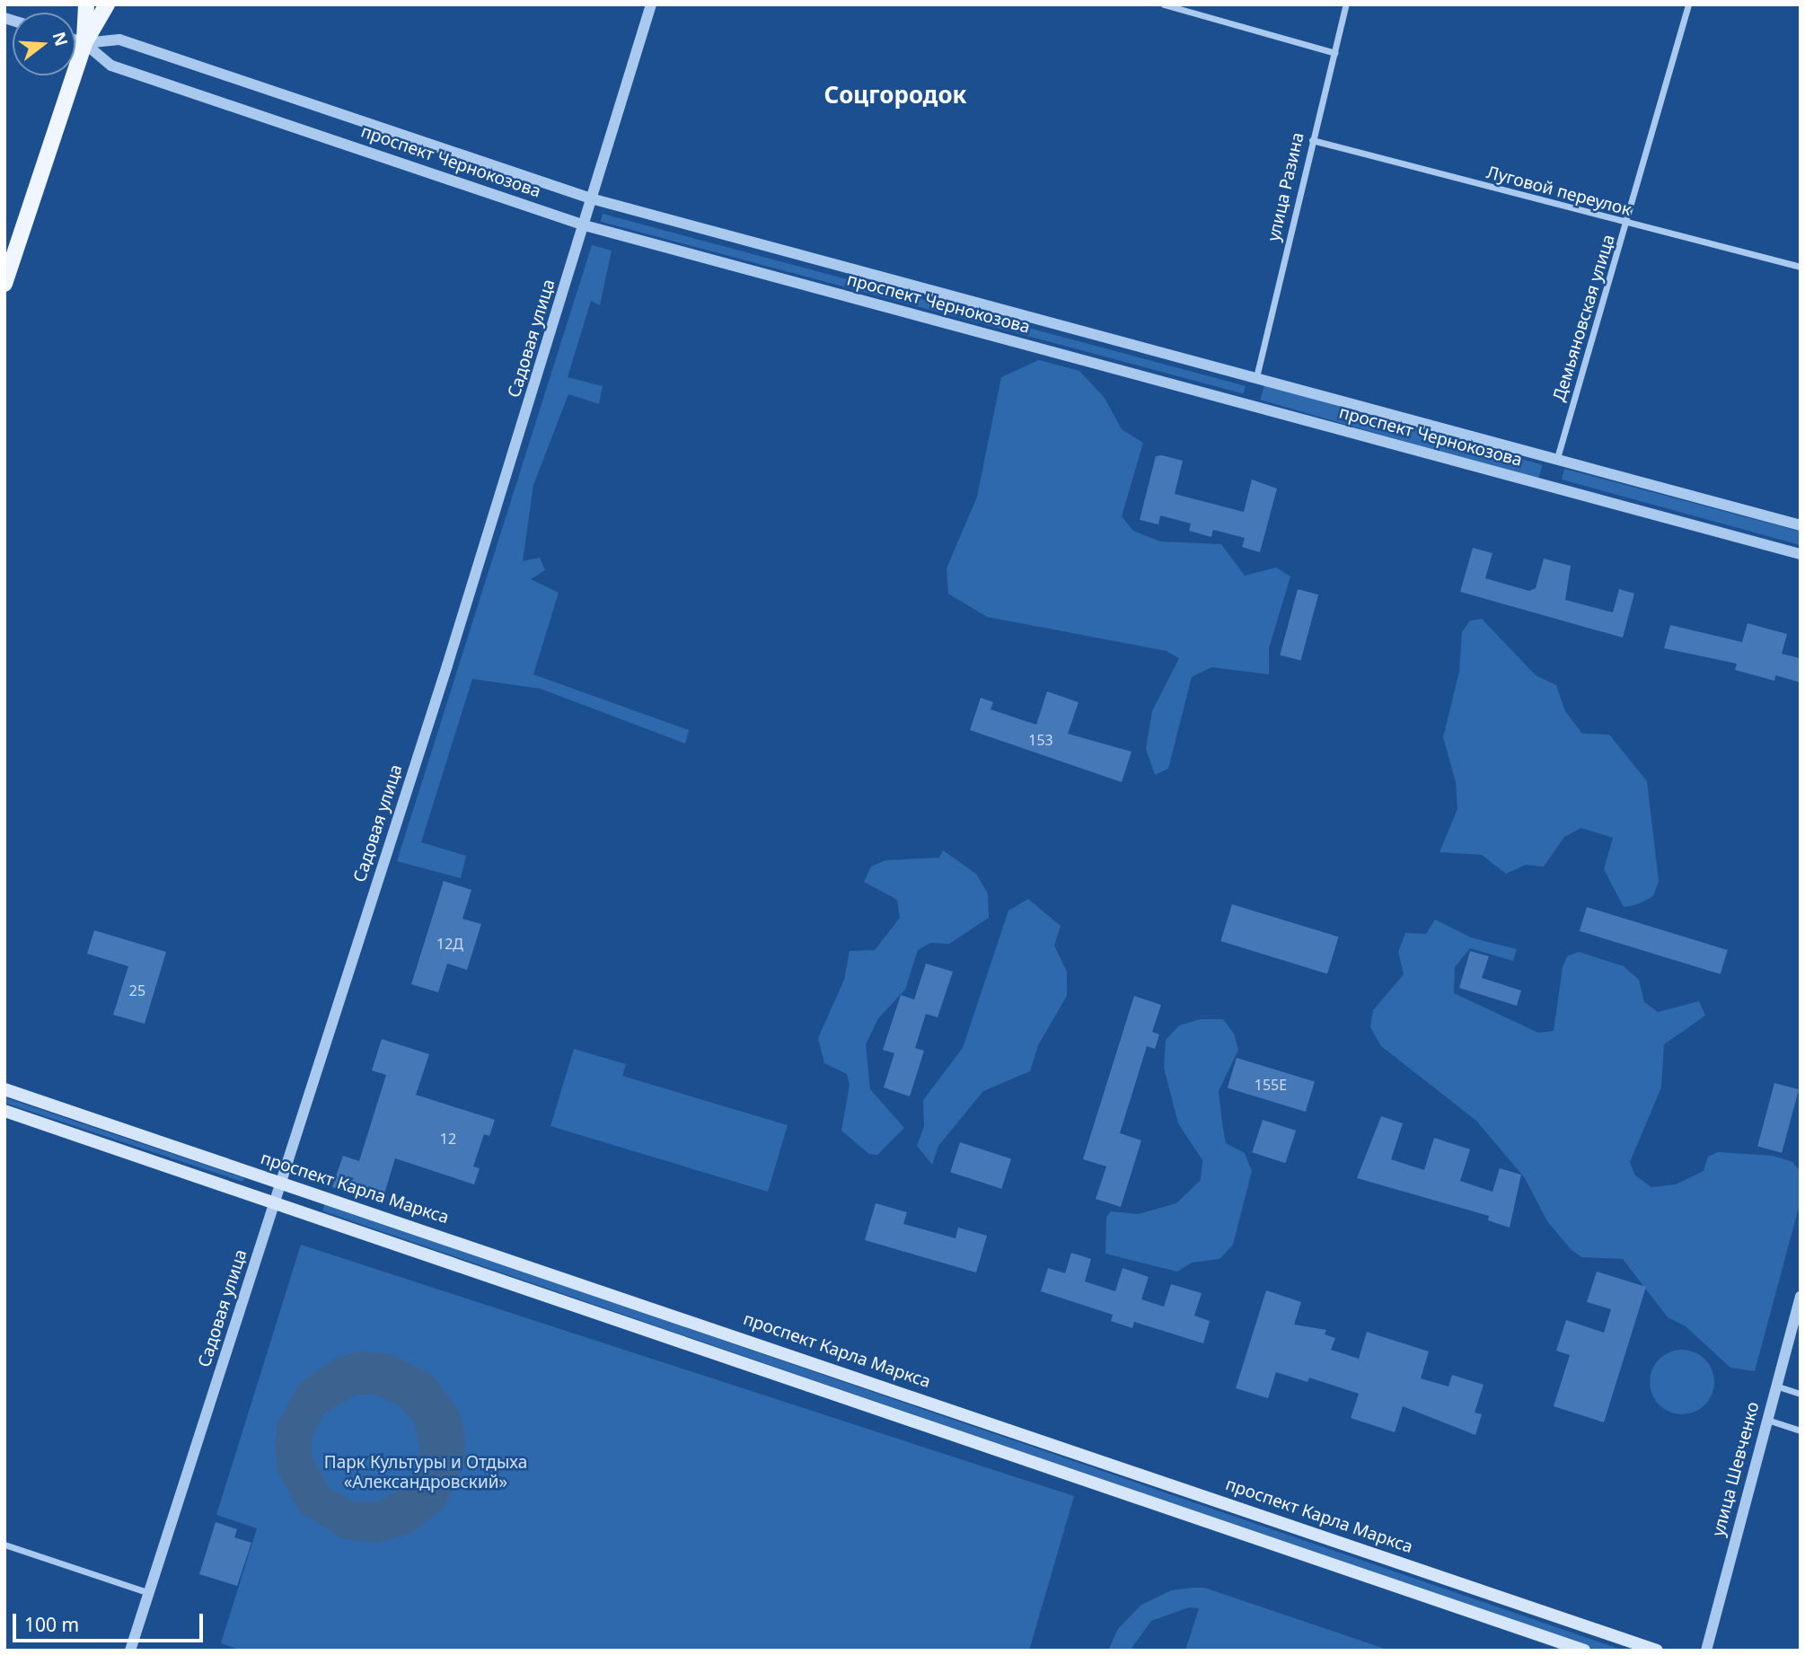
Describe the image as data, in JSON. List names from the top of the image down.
{
  "streets": {
    "main road": ["проспект Карла Маркса"],
    "street": [
      "проспект Чернокозова",
      "улица Разина",
      "Луговой переулок",
      "Демьяновская улица",
      "Садовая улица",
      "улица Шевченко"
    ]
  },
  "crossings": [
    ["проспект Чернокозова", "улица Разина"],
    ["проспект Чернокозова", "Демьяновская улица"],
    ["проспект Чернокозова", "Садовая улица"],
    ["улица Разина", "Луговой переулок"],
    ["Луговой переулок", "Демьяновская улица"],
    ["Садовая улица", "проспект Карла Маркса"]
  ],
  "districts": ["Соцгородок"],
  "parks": ["Парк Культуры и Отдыха «Александровский»"],
  "house_numbers": [
    "153",
    "12Д",
    "25",
    "155Е",
    "12"
  ],
  "scale_bar": "100 m",
  "north": "right"
}
